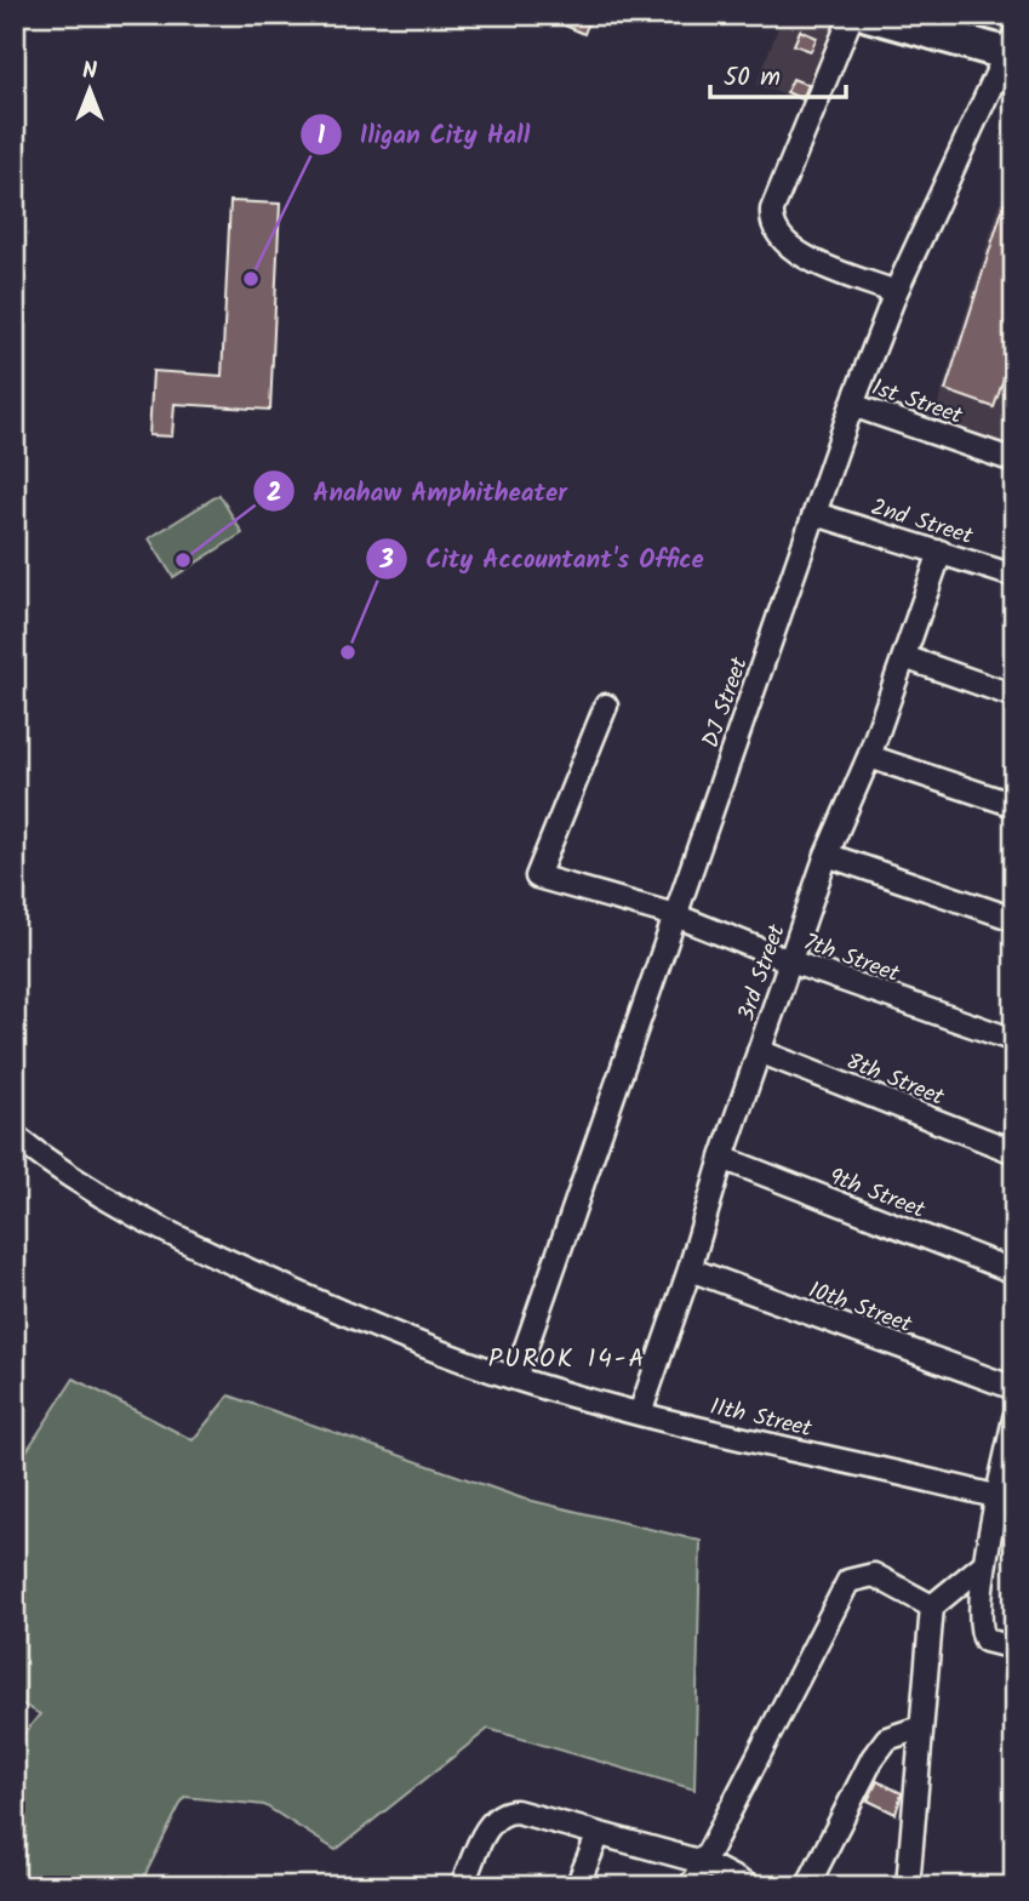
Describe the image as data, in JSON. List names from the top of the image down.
{
  "streets": {
    "street": [
      "1st Street",
      "2nd Street",
      "DJ Street",
      "7th Street",
      "3rd Street",
      "8th Street",
      "9th Street",
      "10th Street",
      "11th Street"
    ]
  },
  "crossings": [
    ["1st Street", "DJ Street"],
    ["2nd Street", "DJ Street"],
    ["2nd Street", "3rd Street"],
    ["DJ Street", "7th Street"],
    ["DJ Street", "11th Street"],
    ["7th Street", "3rd Street"],
    ["3rd Street", "8th Street"],
    ["3rd Street", "9th Street"],
    ["3rd Street", "10th Street"],
    ["3rd Street", "11th Street"]
  ],
  "districts": ["PUROK 14-A"],
  "places": ["Iligan City Hall", "Anahaw Amphitheater", "City Accountant's Office"],
  "scale_bar": "50 m",
  "north": "top"
}
